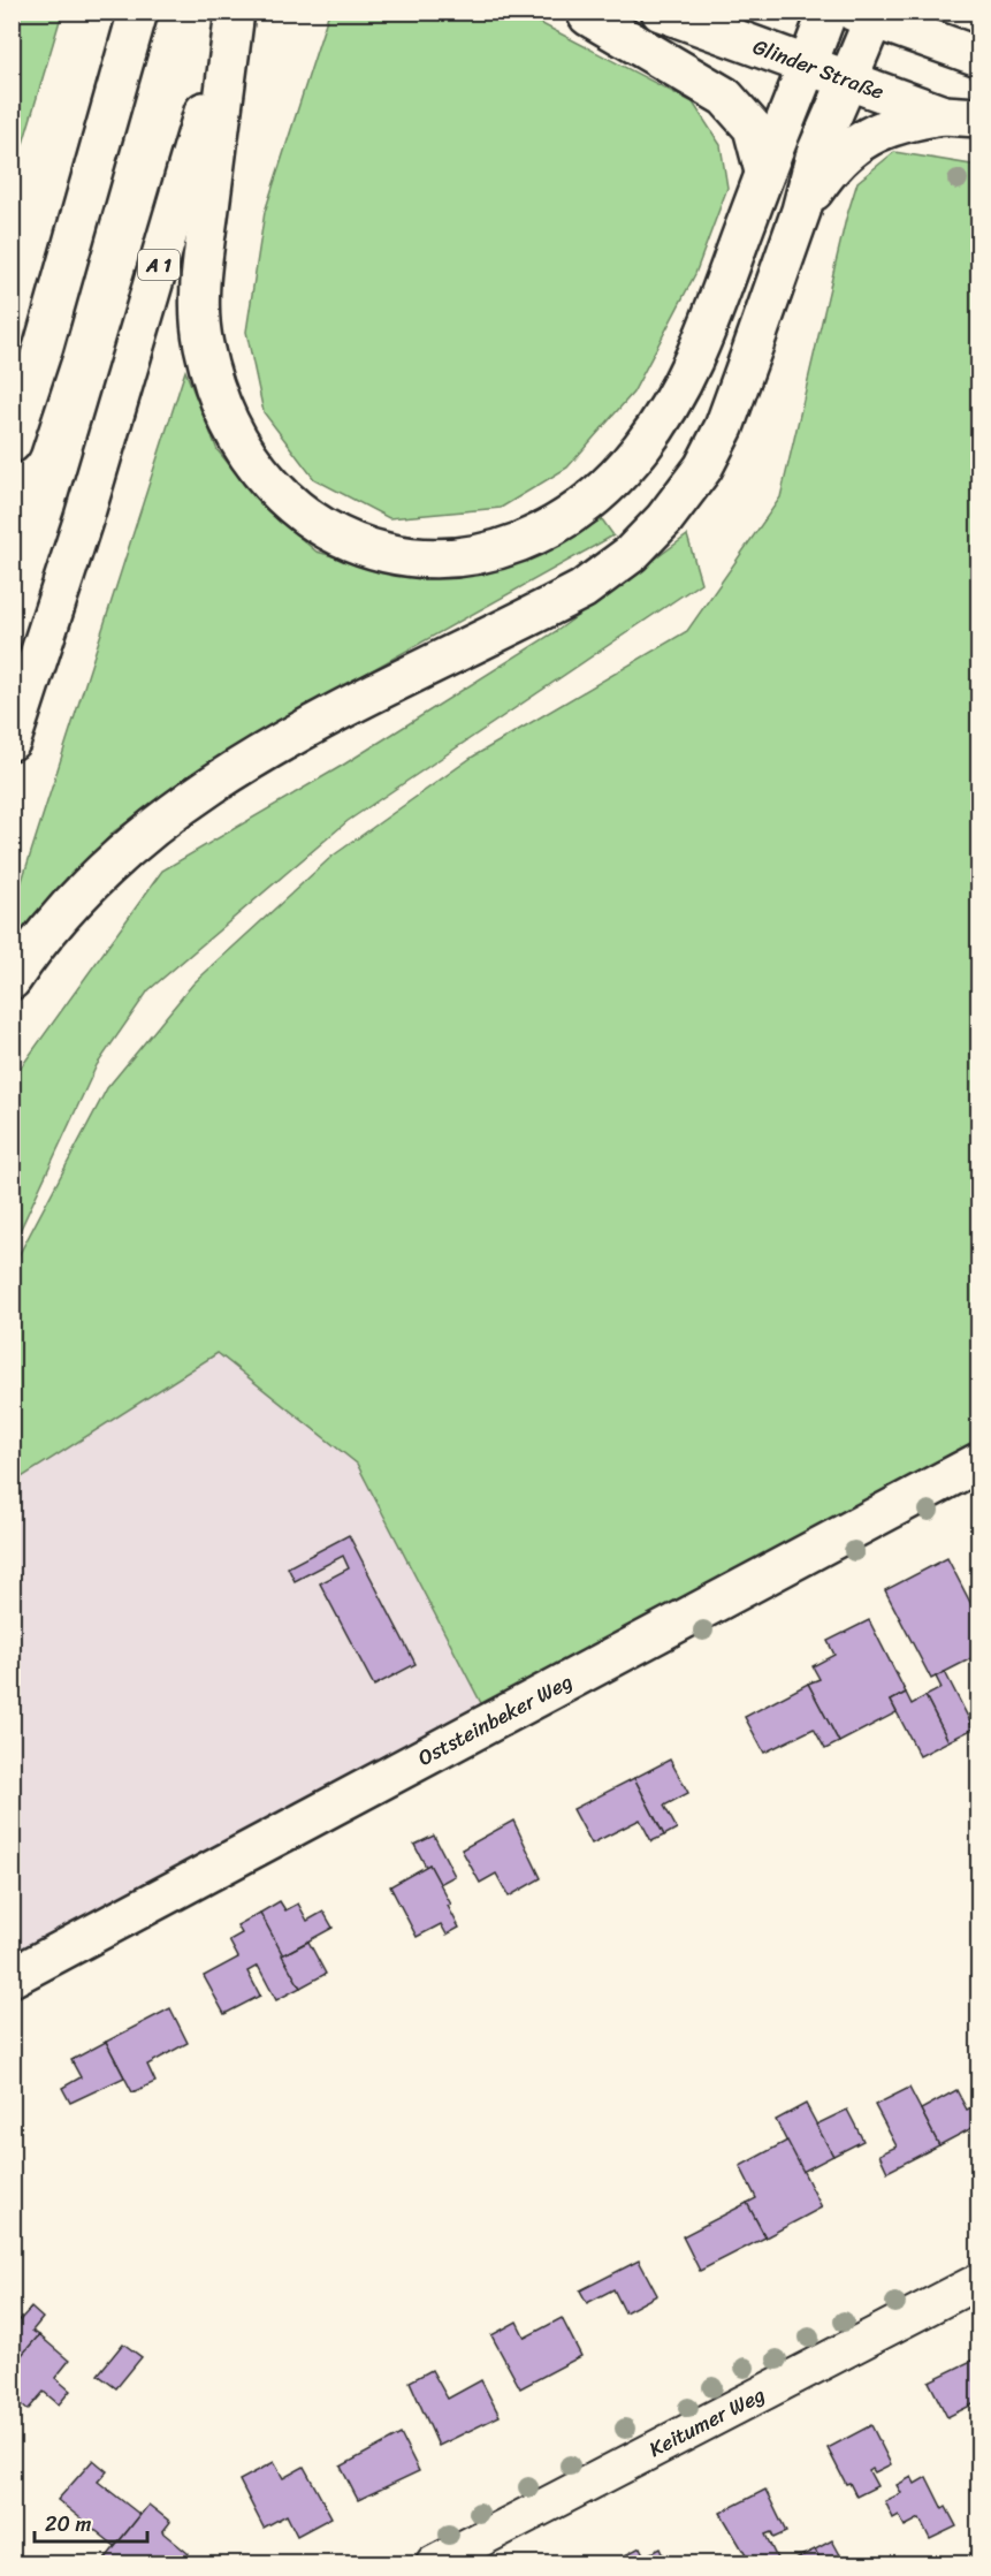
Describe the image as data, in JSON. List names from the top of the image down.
{
  "streets": {
    "main road": ["Glinder Straße", "A 1", "Oststeinbeker Weg"],
    "street": ["Keitumer Weg"]
  },
  "scale_bar": "20 m"
}
